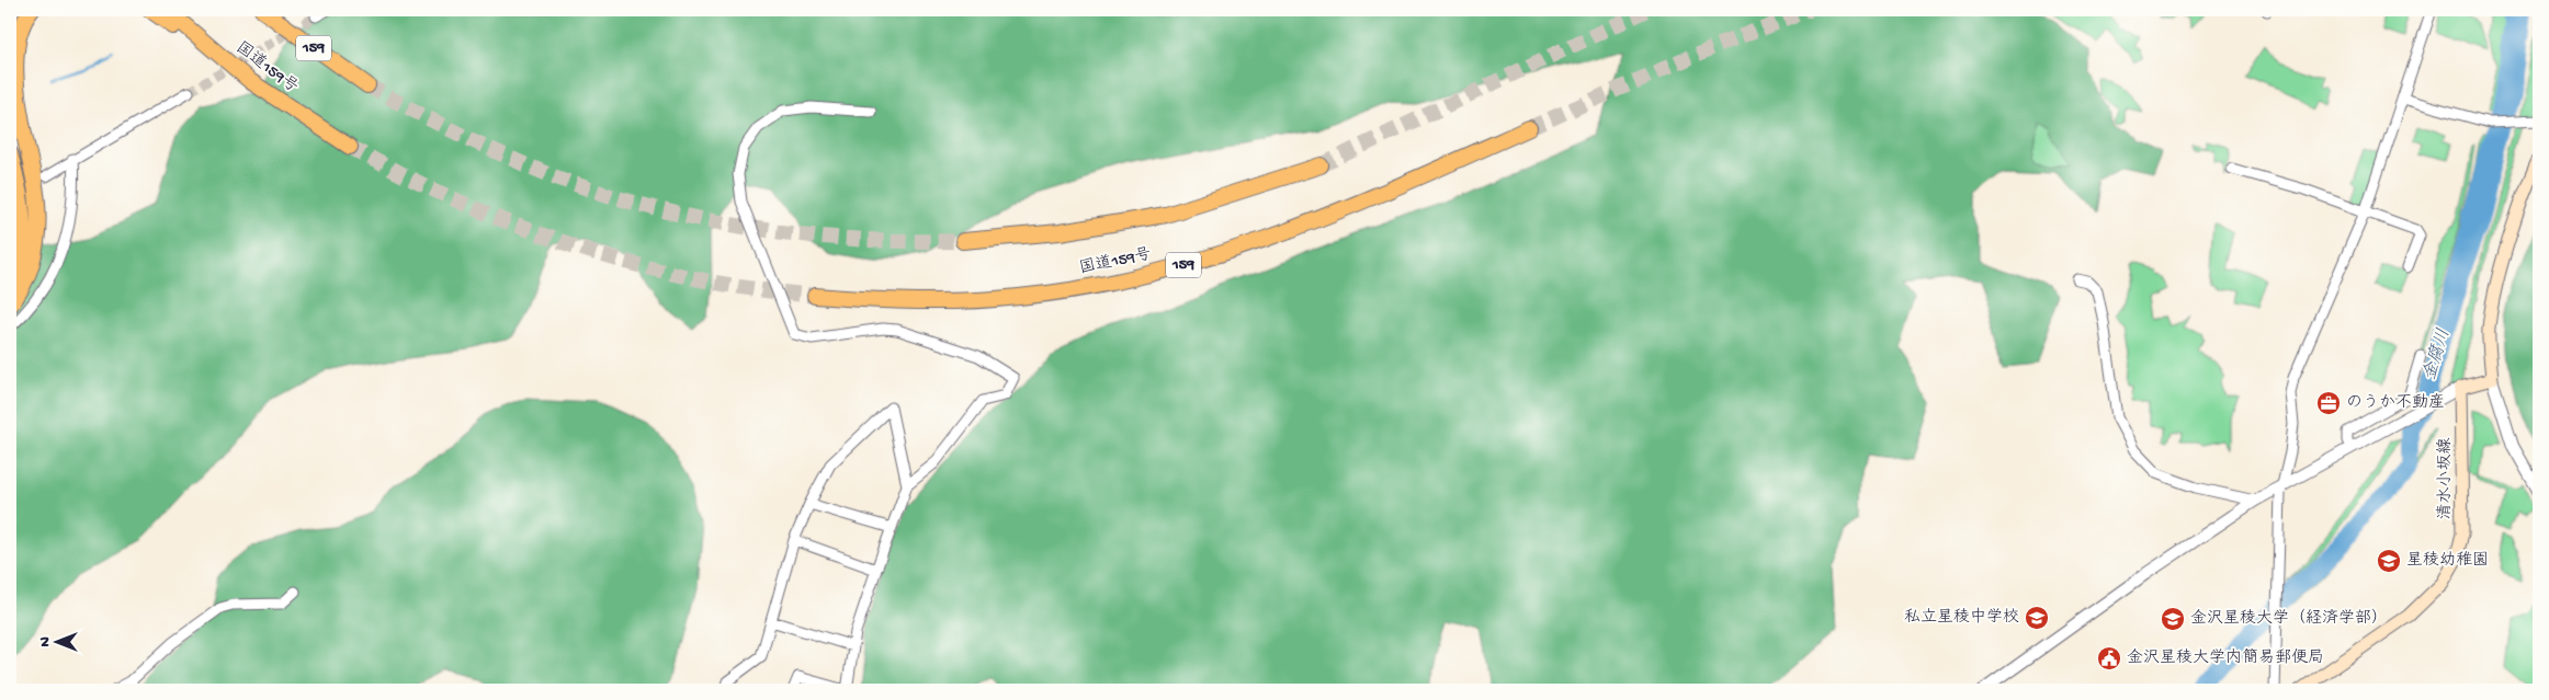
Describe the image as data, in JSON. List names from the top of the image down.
{
  "streets": {
    "highway": ["159", "国道159号"],
    "main road": ["清水小坂線"]
  },
  "water": ["金腐川"],
  "places": {
    "office": ["のうか不動産"],
    "school or university": ["星稜幼稚園", "私立星稜中学校", "金沢星稜大学（経済学部）"],
    "public building": ["金沢星稜大学内簡易郵便局"]
  },
  "north": "left"
}
